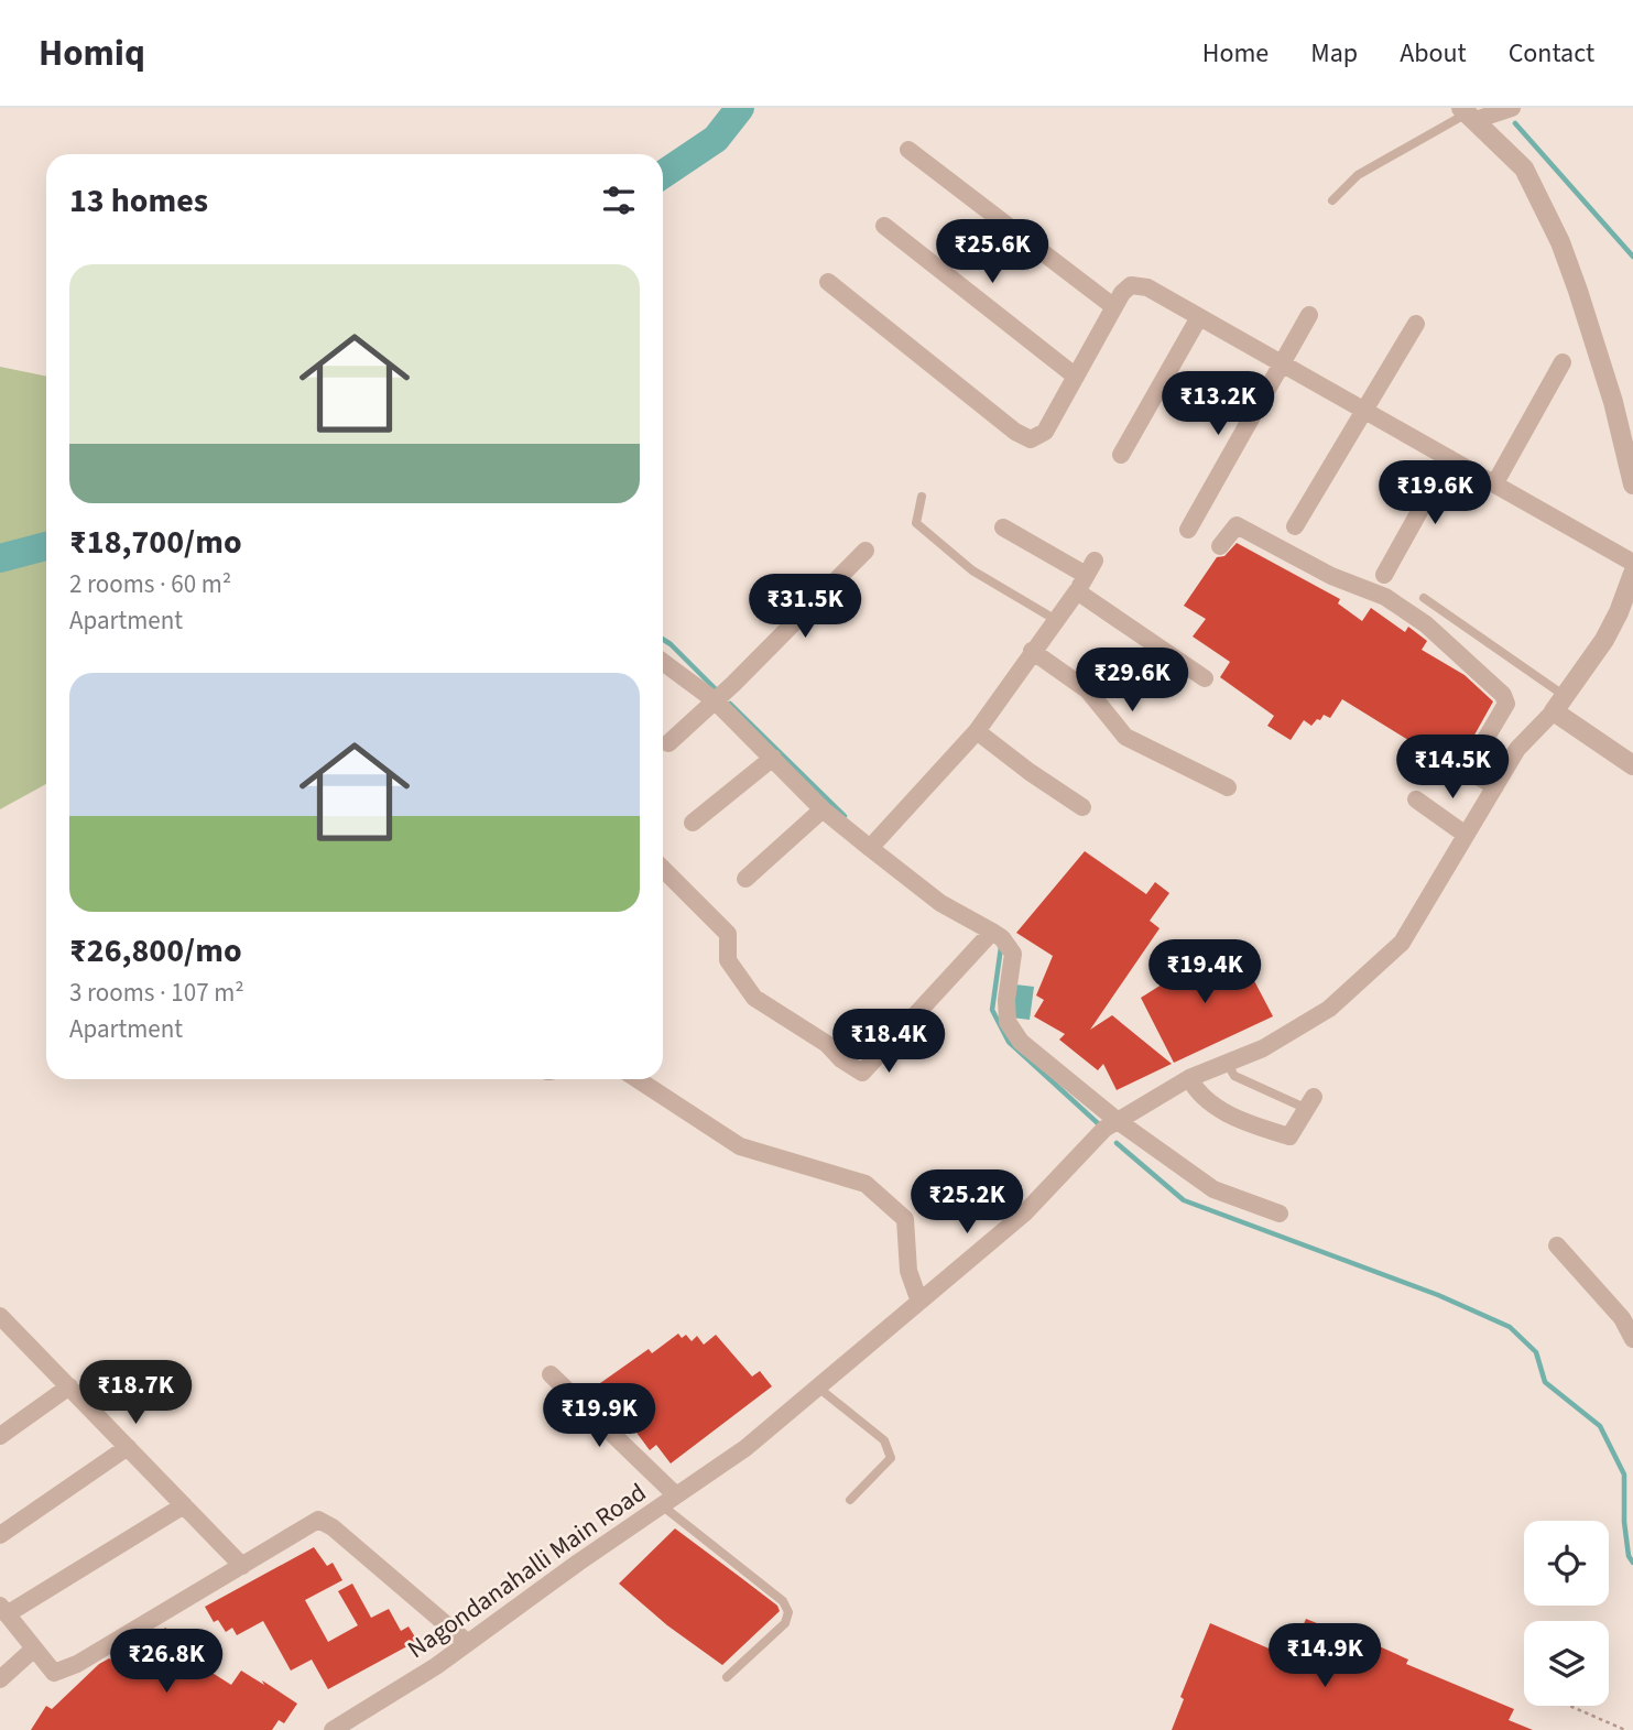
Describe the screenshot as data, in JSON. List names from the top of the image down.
{
  "streets": {
    "street": ["Nagondanahalli Main Road"]
  },
  "page": {
    "header": "Homiq",
    "nav": [
      "Home",
      "Map",
      "About",
      "Contact"
    ],
    "heading": "13 homes",
    "price": [
      "₹25.6K",
      "₹13.2K",
      "₹19.6K",
      "₹31.5K",
      "₹29.6K",
      "₹14.5K",
      "₹19.4K",
      "₹18.4K",
      "₹25.2K",
      "₹18.7K",
      "₹19.9K",
      "₹14.9K",
      "₹26.8K"
    ],
    "list": [
      {
        "name": "₹18,700/mo",
        "note": "2 rooms · 60 m² · Apartment"
      },
      {
        "name": "₹26,800/mo",
        "note": "3 rooms · 107 m² · Apartment"
      }
    ]
  }
}
